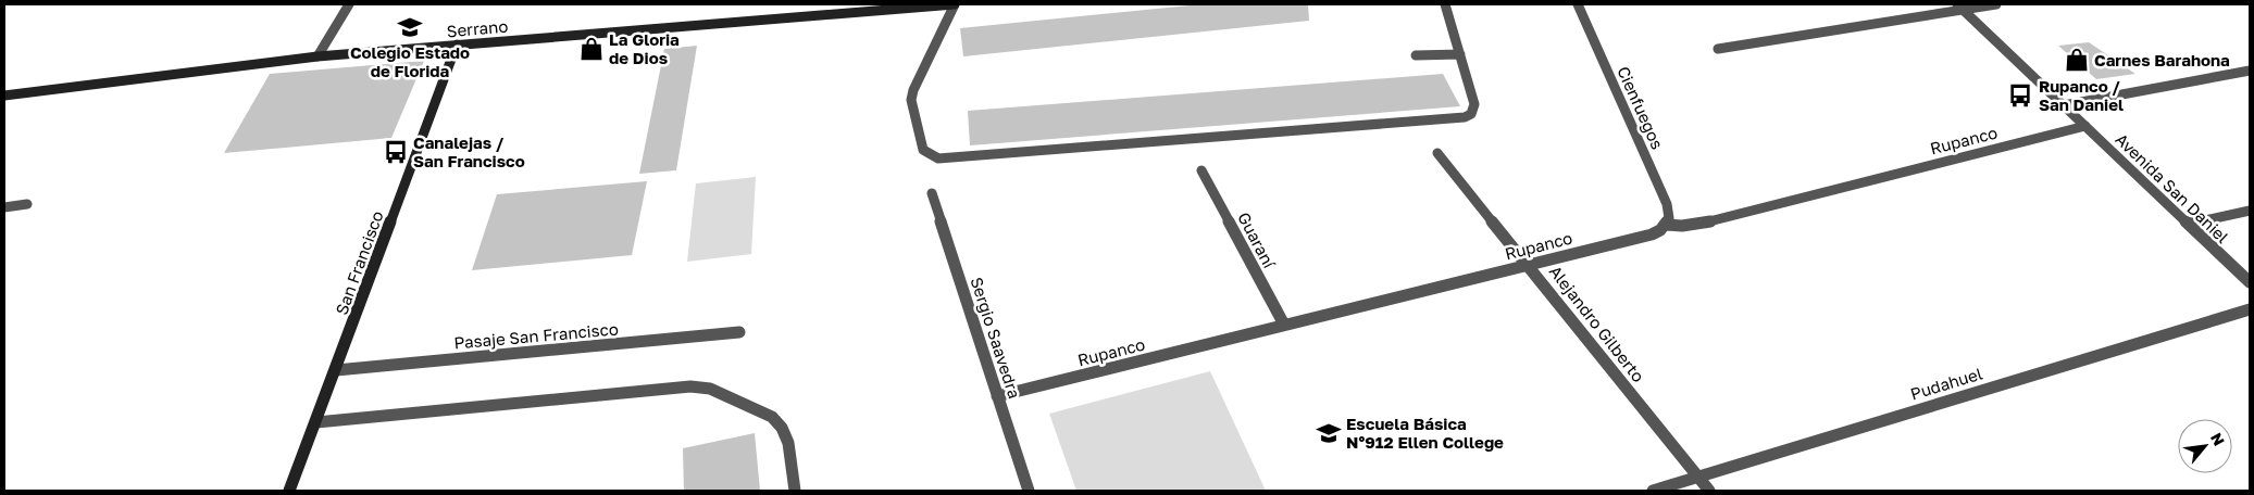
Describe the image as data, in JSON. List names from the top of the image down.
{
  "streets": {
    "main road": ["Serrano", "San Francisco"],
    "street": [
      "Cienfuegos",
      "Rupanco",
      "Avenida San Daniel",
      "Guaraní",
      "Alejandro Gilberto",
      "Pasaje San Francisco",
      "Sergio Saavedra",
      "Pudahuel"
    ]
  },
  "crossings": [
    ["Serrano", "San Francisco"],
    ["Cienfuegos", "Rupanco"],
    ["Rupanco", "Avenida San Daniel"],
    ["Rupanco", "Guaraní"],
    ["Rupanco", "Alejandro Gilberto"],
    ["Rupanco", "Sergio Saavedra"],
    ["San Francisco", "Pasaje San Francisco"],
    ["Alejandro Gilberto", "Pudahuel"]
  ],
  "places": {
    "school or university": ["Colegio Estado de Florida", "Escuela Básica N°912 Ellen College"],
    "shop": ["La Gloria de Dios", "Carnes Barahona"],
    "bus stop": ["Rupanco / San Daniel", "Canalejas / San Francisco"]
  },
  "north": "top right"
}
